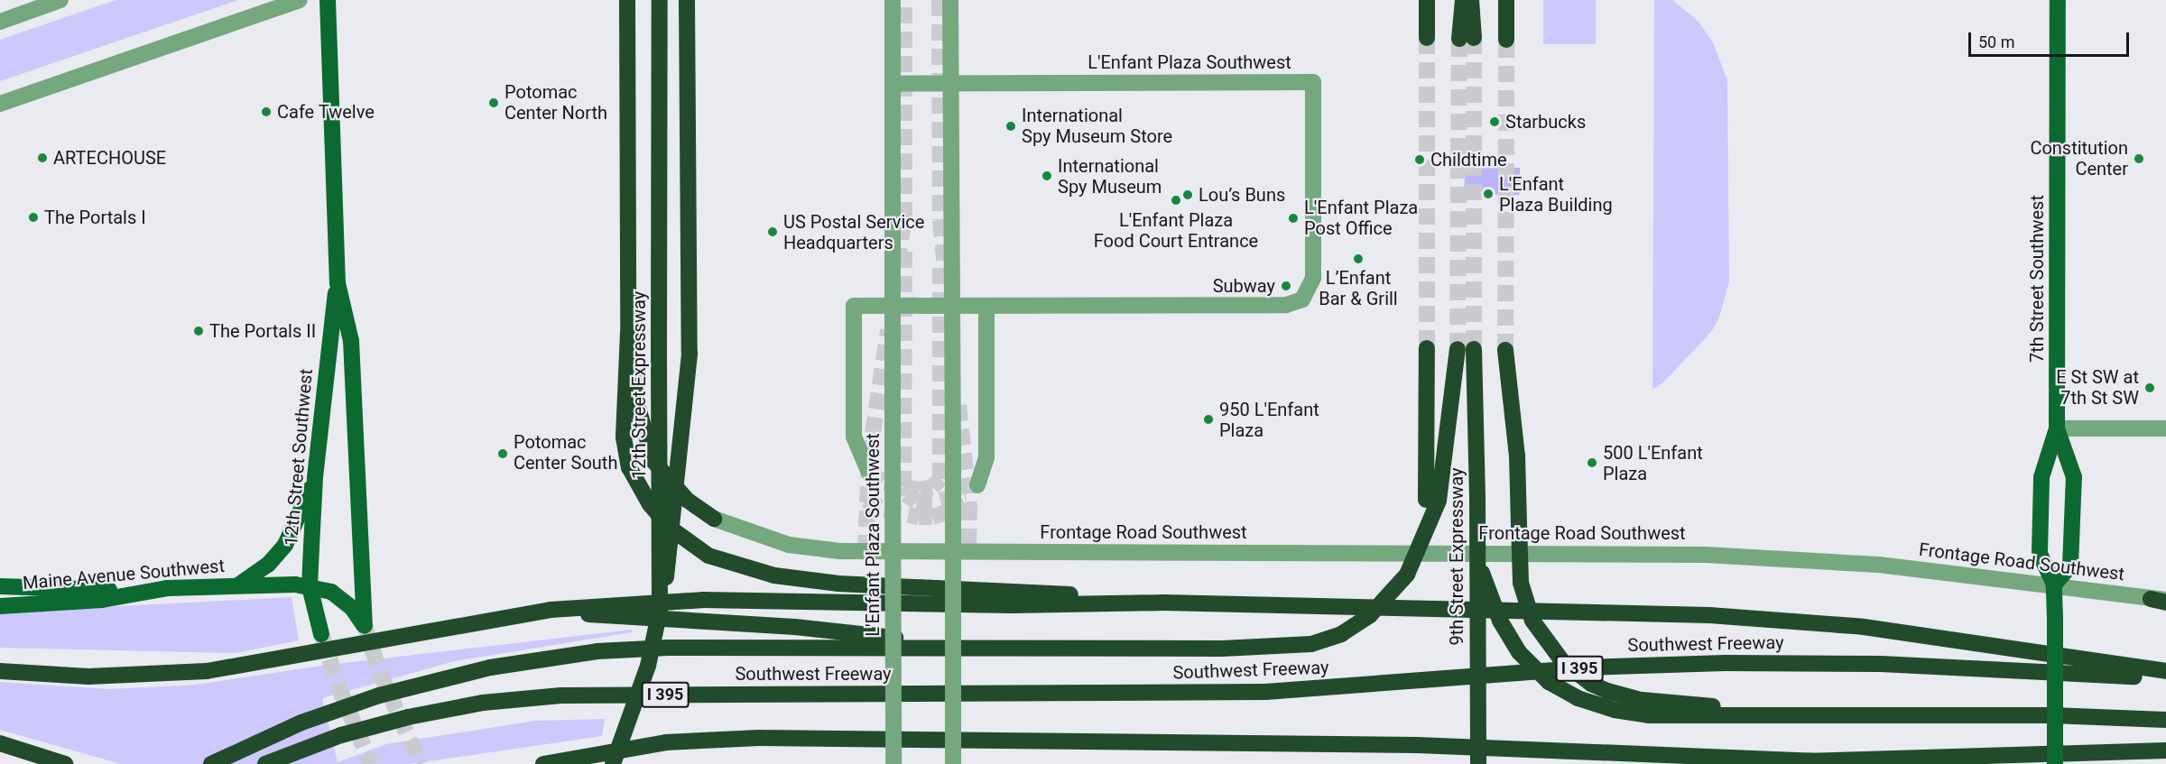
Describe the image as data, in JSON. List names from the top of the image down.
{
  "streets": {
    "highway": [
      "12th Street Expressway",
      "9th Street Expressway",
      "Southwest Freeway",
      "I 395"
    ],
    "main road": ["7th Street Southwest", "12th Street Southwest", "Maine Avenue Southwest"],
    "street": ["L'Enfant Plaza Southwest", "Frontage Road Southwest"]
  },
  "crossings": [
    ["7th Street Southwest", "Frontage Road Southwest"],
    ["12th Street Southwest", "Maine Avenue Southwest"]
  ],
  "places": [
    "Potomac Center North",
    "Cafe Twelve",
    "Starbucks",
    "International Spy Museum Store",
    "ARTECHOUSE",
    "Constitution Center",
    "Childtime",
    "International Spy Museum",
    "L'Enfant Plaza Building",
    "Lou’s Buns",
    "L'Enfant Plaza Food Court Entrance",
    "The Portals I",
    "L'Enfant Plaza Post Office",
    "US Postal Service Headquarters",
    "L’Enfant Bar & Grill",
    "Subway",
    "The Portals II",
    "E St SW at 7th St SW",
    "950 L'Enfant Plaza",
    "Potomac Center South",
    "500 L'Enfant Plaza"
  ],
  "scale_bar": "50 m"
}
